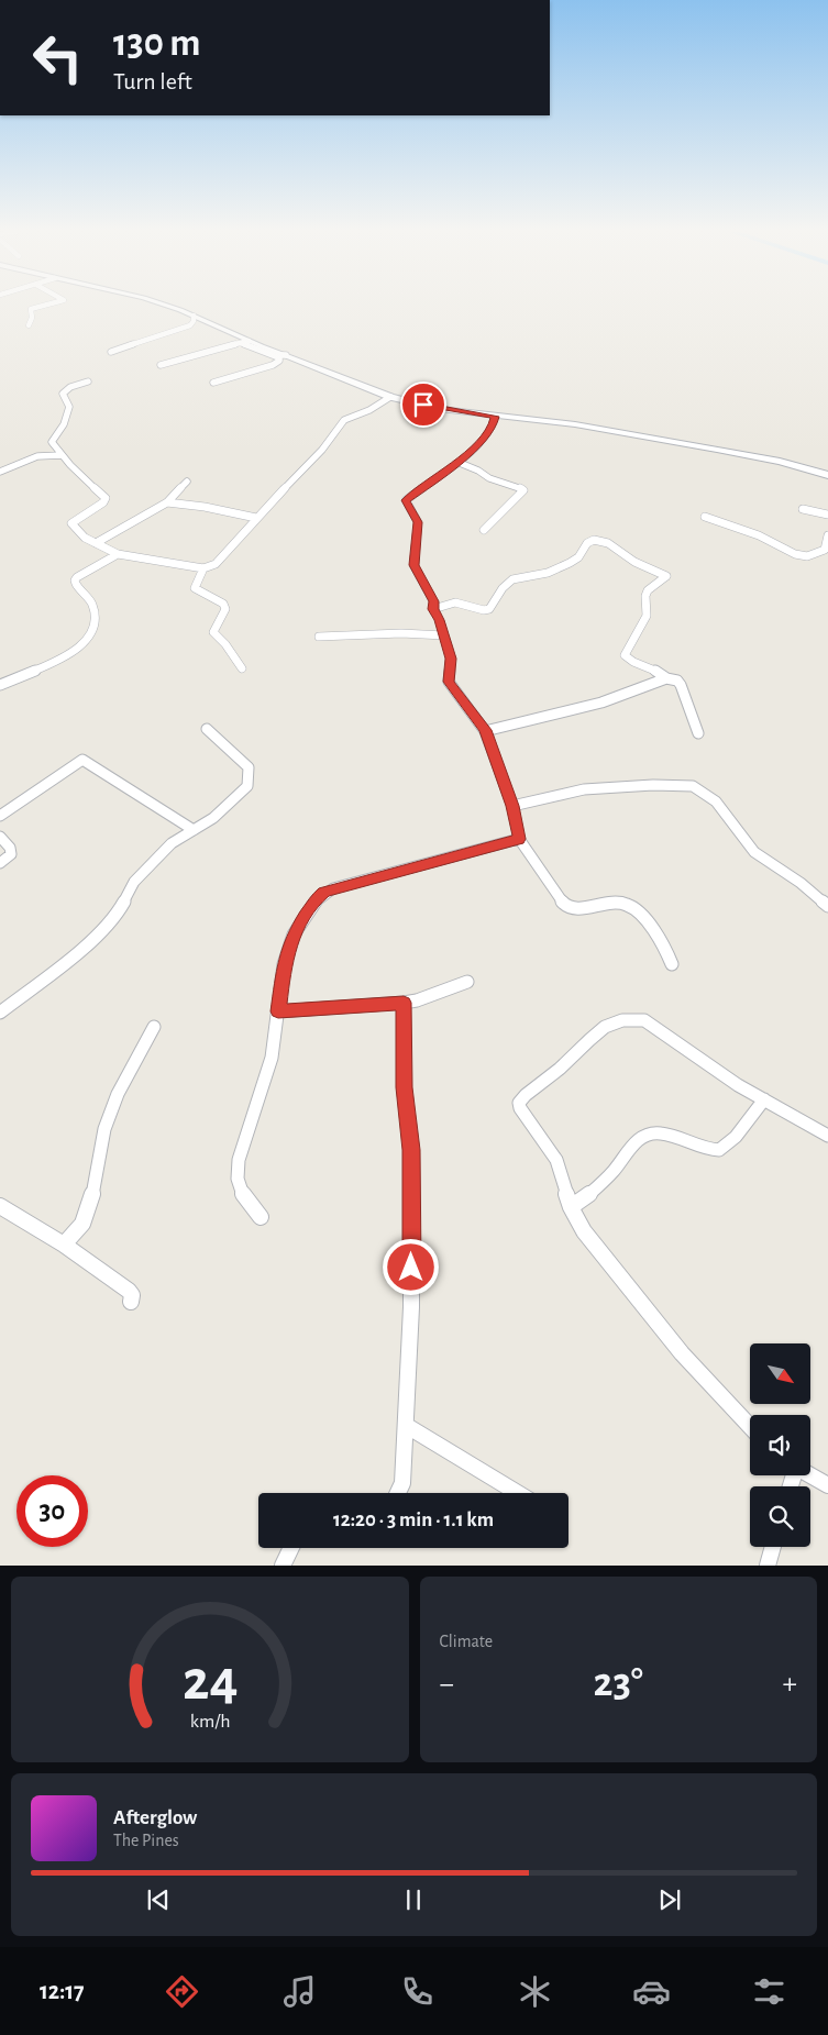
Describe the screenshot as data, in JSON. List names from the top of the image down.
{
  "north": "bottom right",
  "page": {
    "turn": ["130 m", "Turn left"],
    "limit": "30",
    "trip": "12:20 · 3 min · 1.1 km",
    "tile": "Climate",
    "heat": ["−", "23°", "+"],
    "song": ["Afterglow", "The Pines"],
    "tabs": "12:17",
    "gauge": ["24", "km/h"]
  }
}
